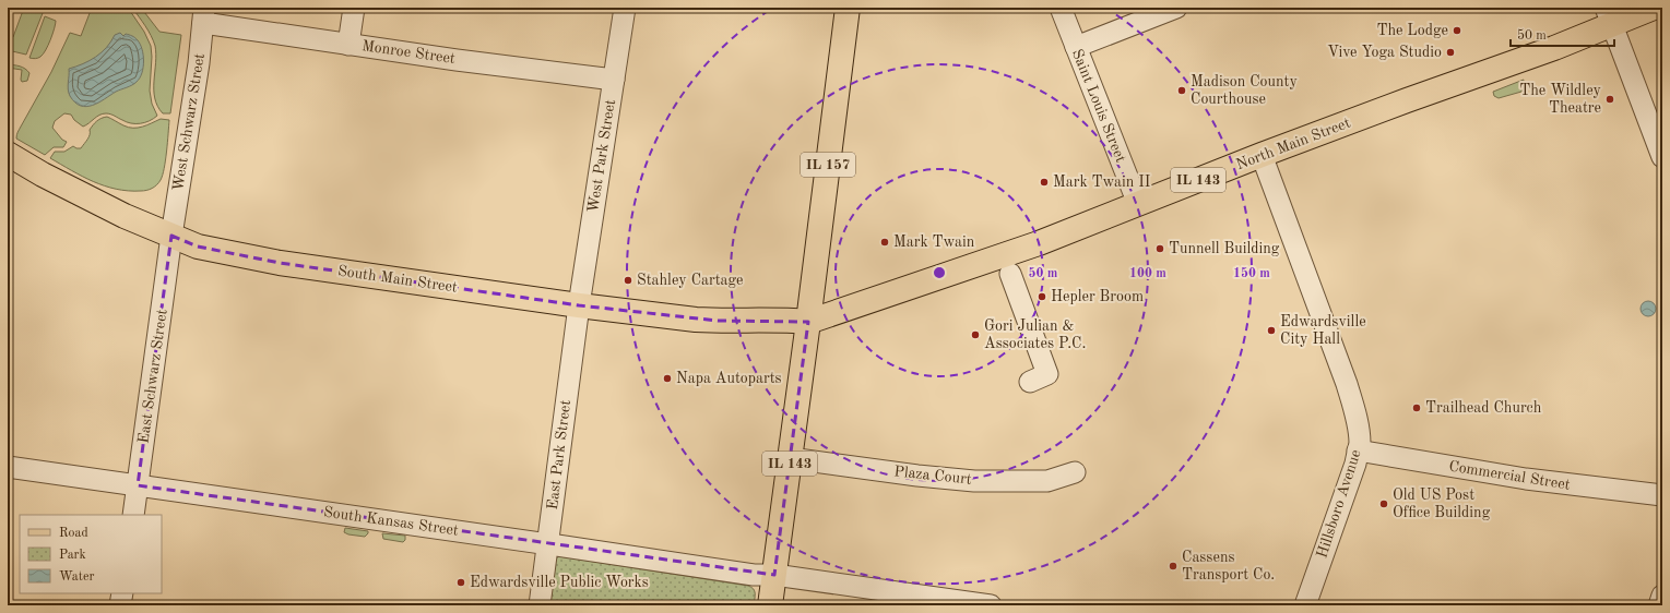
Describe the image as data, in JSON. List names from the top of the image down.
{
  "streets": {
    "main road": [
      "North Main Street",
      "IL 157",
      "IL 143",
      "South Main Street"
    ],
    "street": [
      "Monroe Street",
      "Saint Louis Street",
      "West Schwarz Street",
      "West Park Street",
      "East Schwarz Street",
      "East Park Street",
      "Plaza Court",
      "Commercial Street",
      "Hillsboro Avenue",
      "South Kansas Street"
    ]
  },
  "crossings": [
    ["Monroe Street", "West Schwarz Street"],
    ["Monroe Street", "West Park Street"],
    ["Saint Louis Street", "North Main Street"],
    ["West Schwarz Street", "South Main Street"],
    ["West Schwarz Street", "East Schwarz Street"],
    ["North Main Street", "IL 157"],
    ["North Main Street", "IL 143"],
    ["North Main Street", "South Main Street"],
    ["North Main Street", "Hillsboro Avenue"],
    ["West Park Street", "South Main Street"],
    ["West Park Street", "East Park Street"],
    ["IL 157", "IL 143"],
    ["IL 157", "South Main Street"],
    ["IL 143", "South Main Street"],
    ["IL 143", "Plaza Court"],
    ["IL 143", "South Kansas Street"],
    ["South Main Street", "East Schwarz Street"],
    ["South Main Street", "East Park Street"],
    ["East Schwarz Street", "South Kansas Street"],
    ["East Park Street", "South Kansas Street"],
    ["Commercial Street", "Hillsboro Avenue"]
  ],
  "places": [
    "The Lodge",
    "Vive Yoga Studio",
    "Madison County Courthouse",
    "The Wildley Theatre",
    "Mark Twain II",
    "Mark Twain",
    "Tunnell Building",
    "Stahley Cartage",
    "Hepler Broom",
    "Edwardsville City Hall",
    "Gori Julian & Associates P.C.",
    "Napa Autoparts",
    "Trailhead Church",
    "Old US Post Office Building",
    "Cassens Transport Co.",
    "Edwardsville Public Works"
  ],
  "legend": ["Road", "Park", "Water"],
  "scale_bar": "50 m",
  "rings": ["50 m", "100 m", "150 m"]
}
